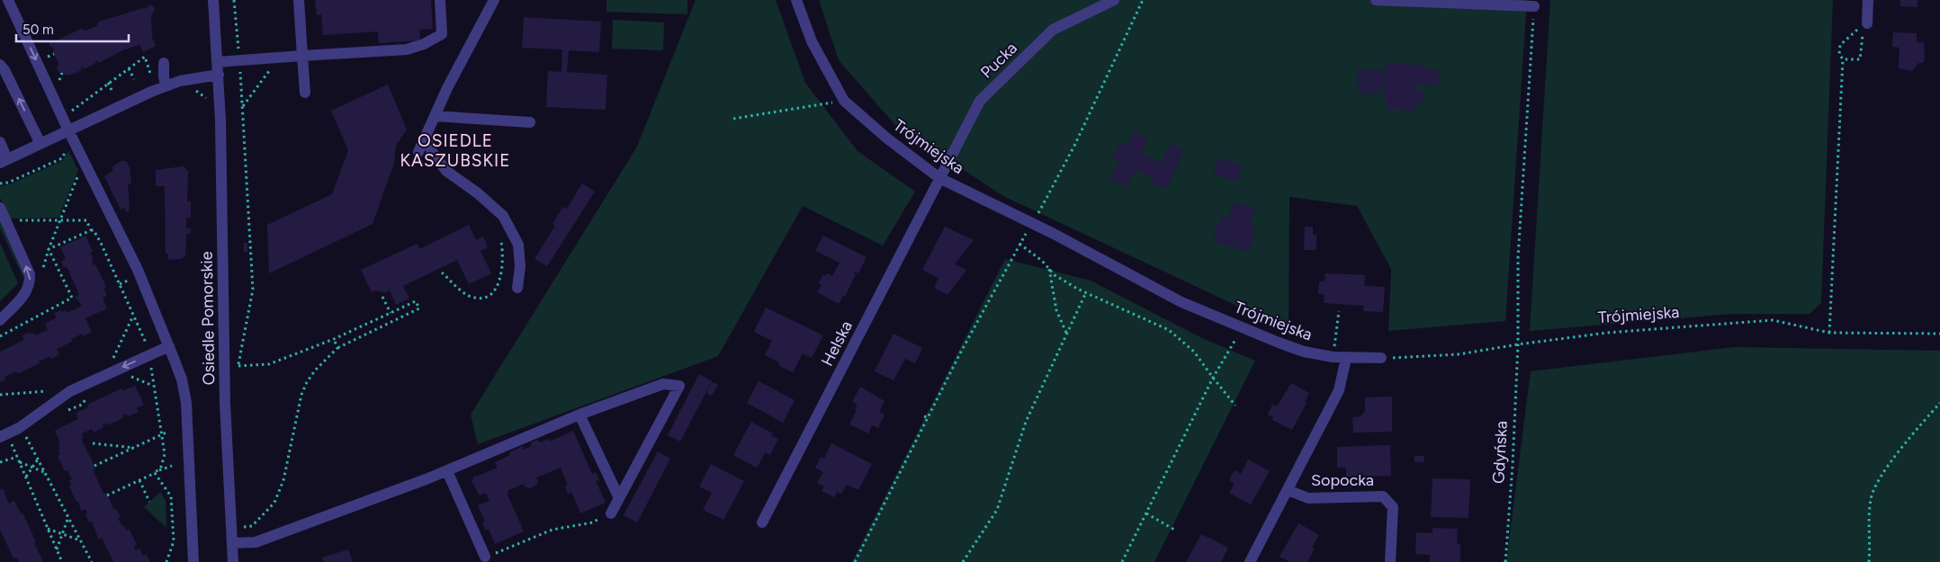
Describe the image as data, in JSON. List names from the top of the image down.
{
  "streets": {
    "street": [
      "Pucka",
      "Trójmiejska",
      "Osiedle Pomorskie",
      "Helska",
      "Sopocka"
    ],
    "path": ["Gdyńska"]
  },
  "crossings": [
    ["Pucka", "Trójmiejska"],
    ["Pucka", "Helska"],
    ["Trójmiejska", "Helska"],
    ["Trójmiejska", "Gdyńska"],
    ["Trójmiejska", "Sopocka"]
  ],
  "districts": ["OSIEDLE KASZUBSKIE"],
  "scale_bar": "50 m"
}
